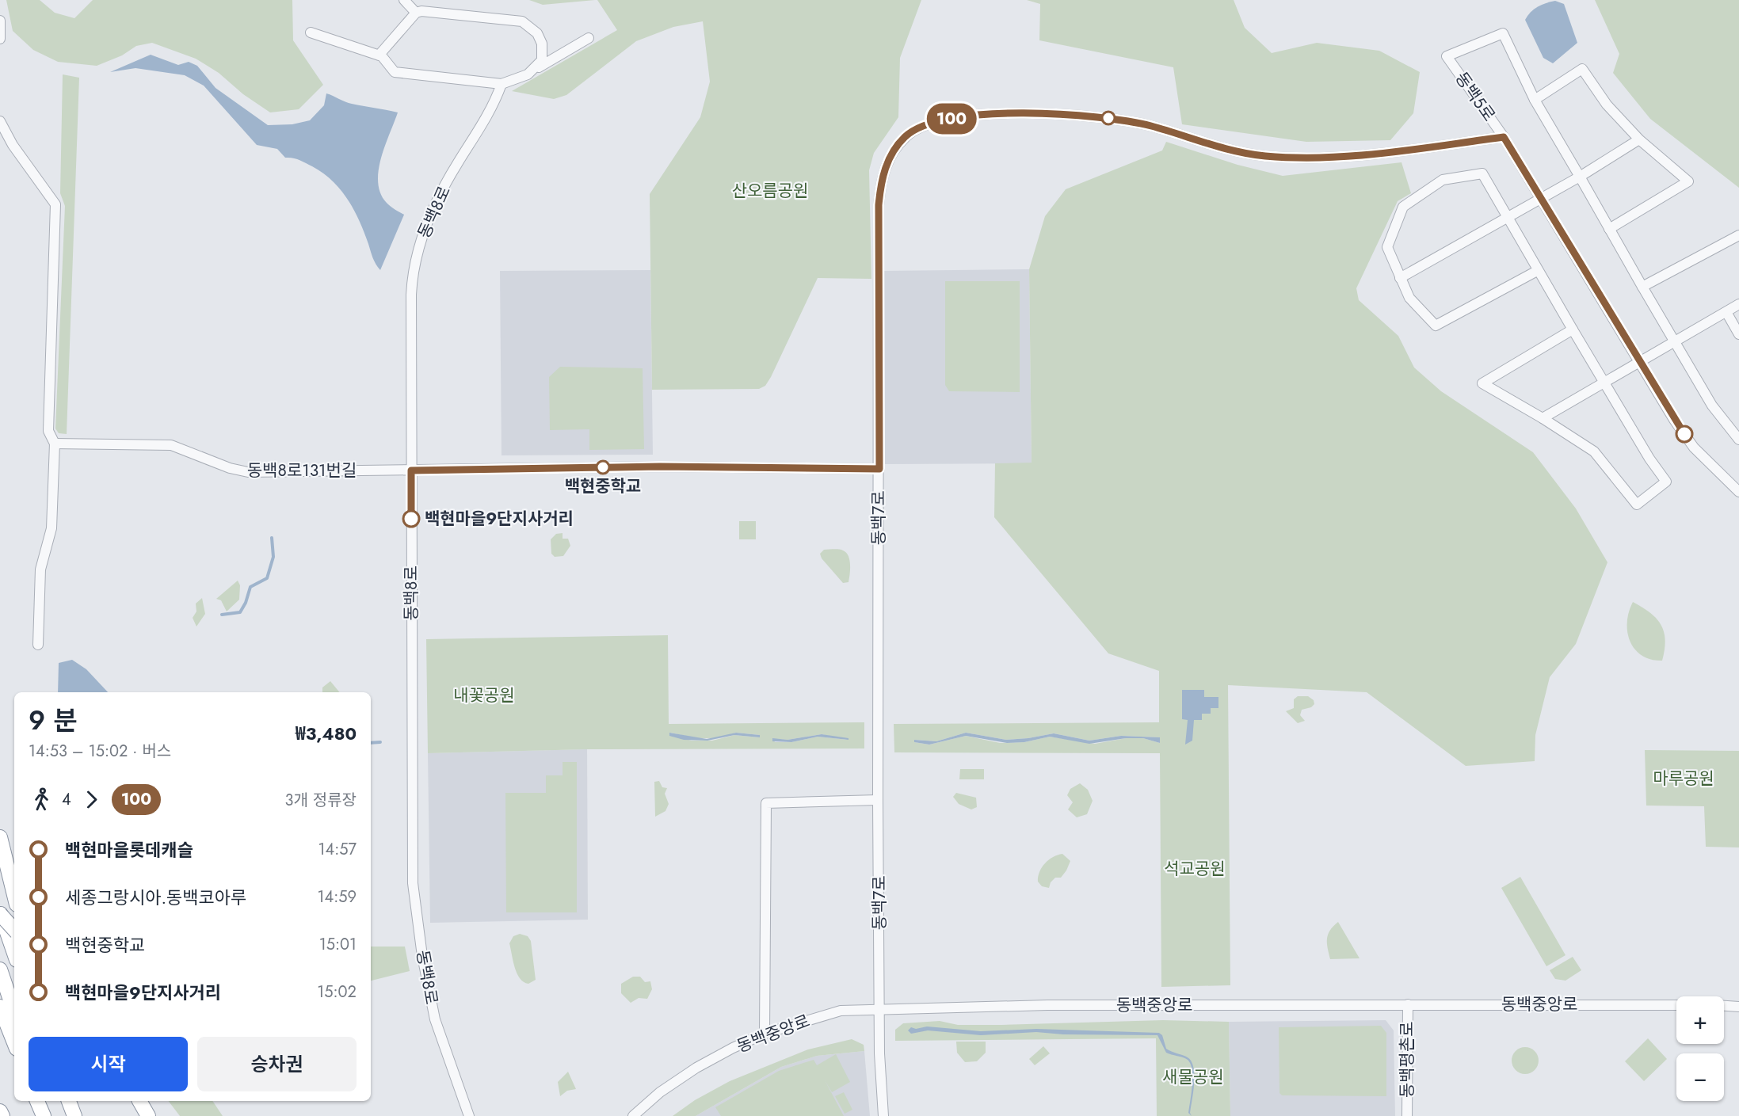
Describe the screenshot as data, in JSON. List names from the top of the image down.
{
  "streets": {
    "street": [
      "동백5로",
      "동백8로",
      "동백8로131번길",
      "동백7로",
      "동백중앙로",
      "동백평촌로"
    ]
  },
  "crossings": [
    ["동백5로", "동백7로"],
    ["동백8로", "동백8로131번길"],
    ["동백8로131번길", "동백7로"],
    ["동백7로", "동백중앙로"],
    ["동백중앙로", "동백평촌로"]
  ],
  "parks": [
    "산오름공원",
    "내꽃공원",
    "마루공원",
    "석교공원",
    "새물공원"
  ],
  "places": ["백현중학교", "백현마을9단지사거리"],
  "lines": ["bus line 100"],
  "page": {
    "on_map": "100",
    "heading": ["9 분", "14:53 – 15:02 · 버스", "₩3,480"],
    "legs": ["4", "100", "3개 정류장"],
    "list": [
      {
        "name": "백현마을롯데캐슬",
        "value": "14:57"
      },
      {
        "name": "세종그랑시아.동백코아루",
        "value": "14:59"
      },
      {
        "name": "백현중학교",
        "value": "15:01"
      },
      {
        "name": "백현마을9단지사거리",
        "value": "15:02"
      }
    ],
    "map_buttons": ["+", "−"],
    "buttons": ["시작", "승차권"]
  }
}
